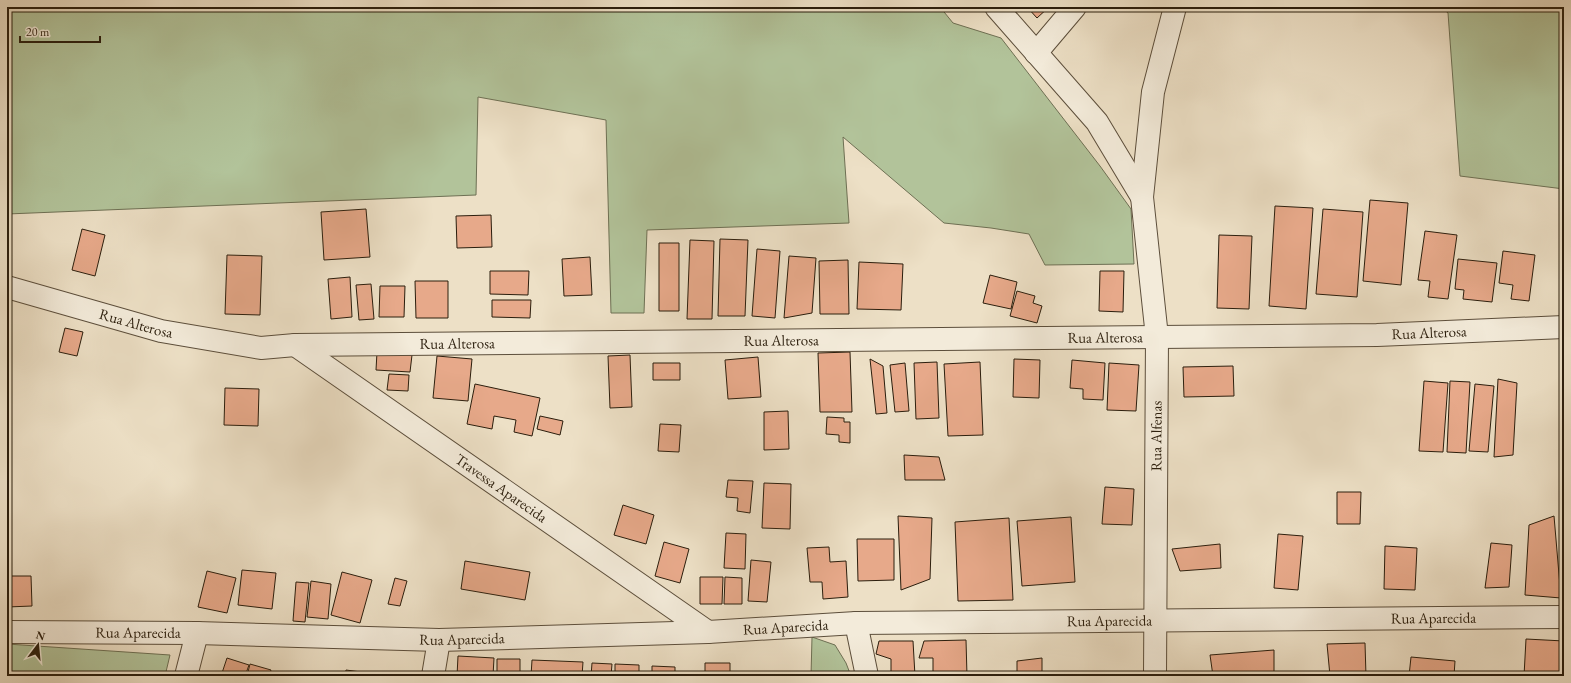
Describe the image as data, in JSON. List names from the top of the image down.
{
  "streets": {
    "street": [
      "Rua Alterosa",
      "Rua Alfenas",
      "Travessa Aparecida",
      "Rua Aparecida"
    ]
  },
  "crossings": [
    ["Rua Alterosa", "Rua Alfenas"],
    ["Rua Alterosa", "Travessa Aparecida"],
    ["Rua Alfenas", "Rua Aparecida"],
    ["Travessa Aparecida", "Rua Aparecida"]
  ],
  "scale_bar": "20 m",
  "north": "top"
}
